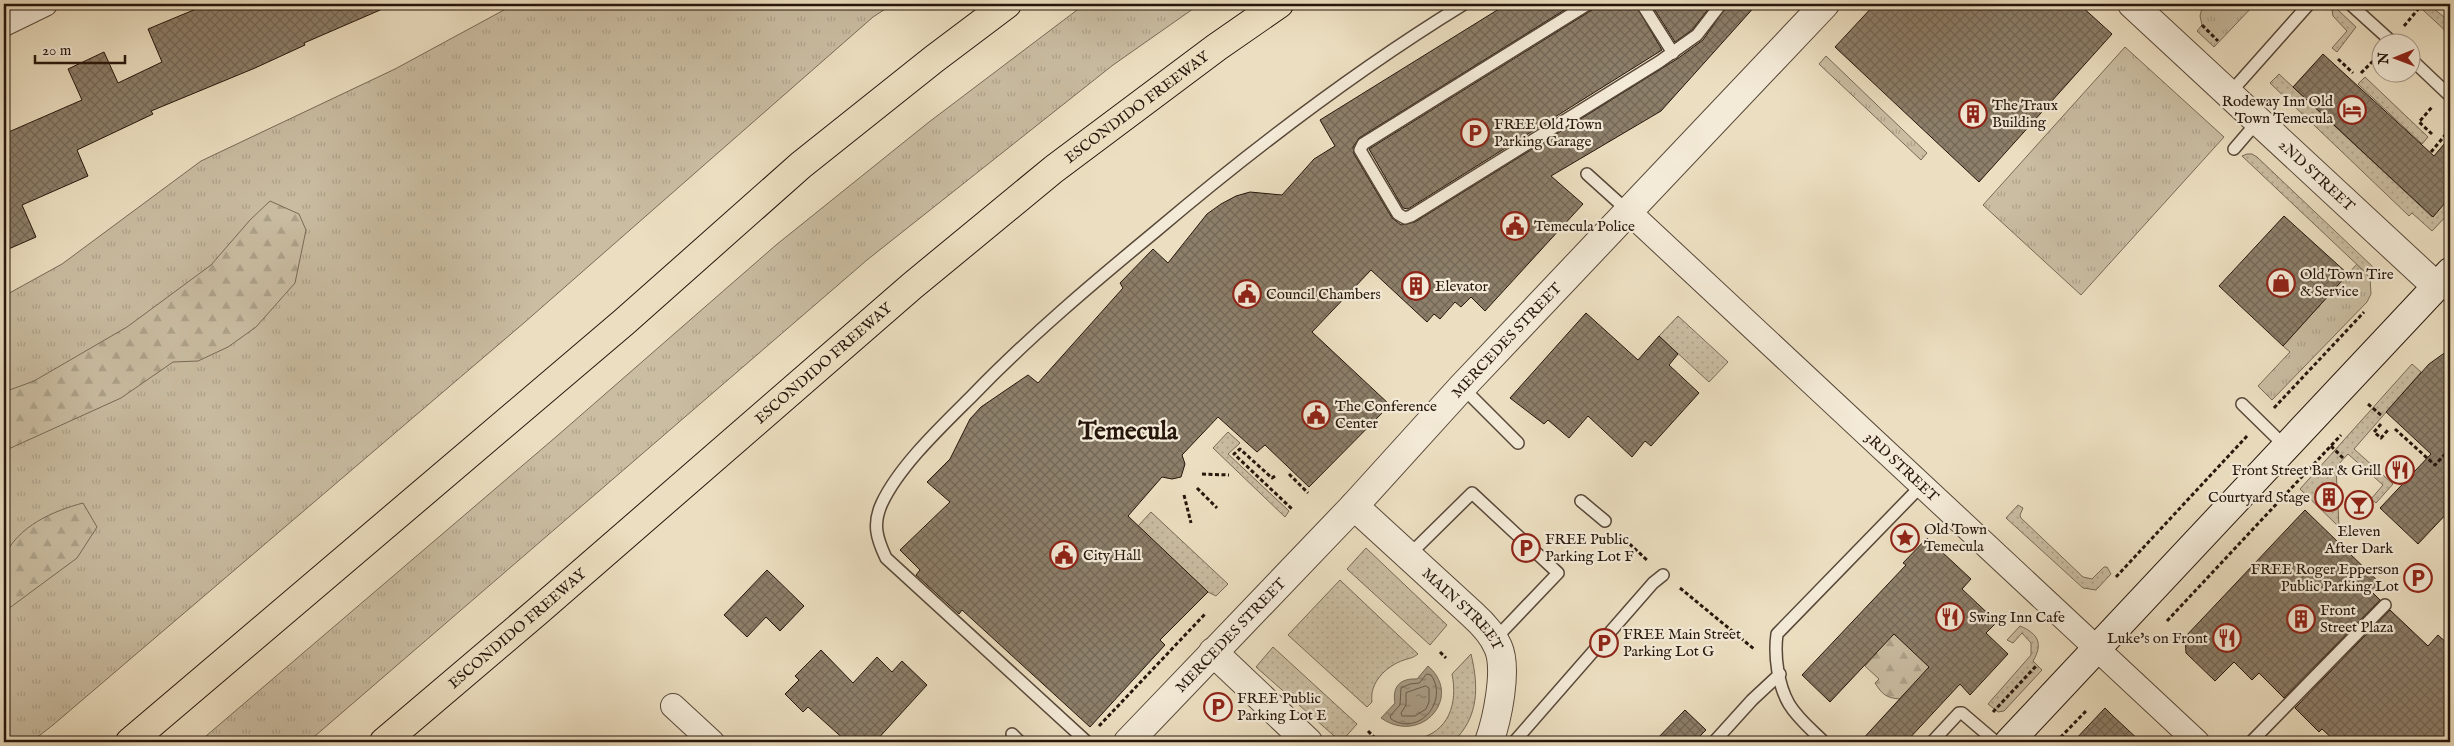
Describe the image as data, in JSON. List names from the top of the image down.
{
  "streets": {
    "highway": ["ESCONDIDO FREEWAY"],
    "street": [
      "2ND STREET",
      "MERCEDES STREET",
      "3RD STREET",
      "MAIN STREET"
    ]
  },
  "crossings": [
    ["MERCEDES STREET", "3RD STREET"],
    ["MERCEDES STREET", "MAIN STREET"]
  ],
  "districts": ["Temecula"],
  "places": {
    "hotel": ["Rodeway Inn Old Town Temecula"],
    "building": [
      "The Traux Building",
      "Elevator",
      "Courtyard Stage",
      "Front Street Plaza"
    ],
    "parking": [
      "FREE Old Town Parking Garage",
      "FREE Public Parking Lot F",
      "FREE Roger Epperson Public Parking Lot",
      "FREE Main Street Parking Lot G",
      "FREE Public Parking Lot E"
    ],
    "public building": [
      "Temecula Police",
      "Council Chambers",
      "The Conference Center",
      "City Hall"
    ],
    "shop": ["Old Town Tire & Service"],
    "restaurant": ["Front Street Bar & Grill", "Swing Inn Cafe", "Luke's on Front"],
    "bar": ["Eleven After Dark"],
    "place": ["Old Town Temecula"]
  },
  "scale_bar": "20 m",
  "north": "left"
}
